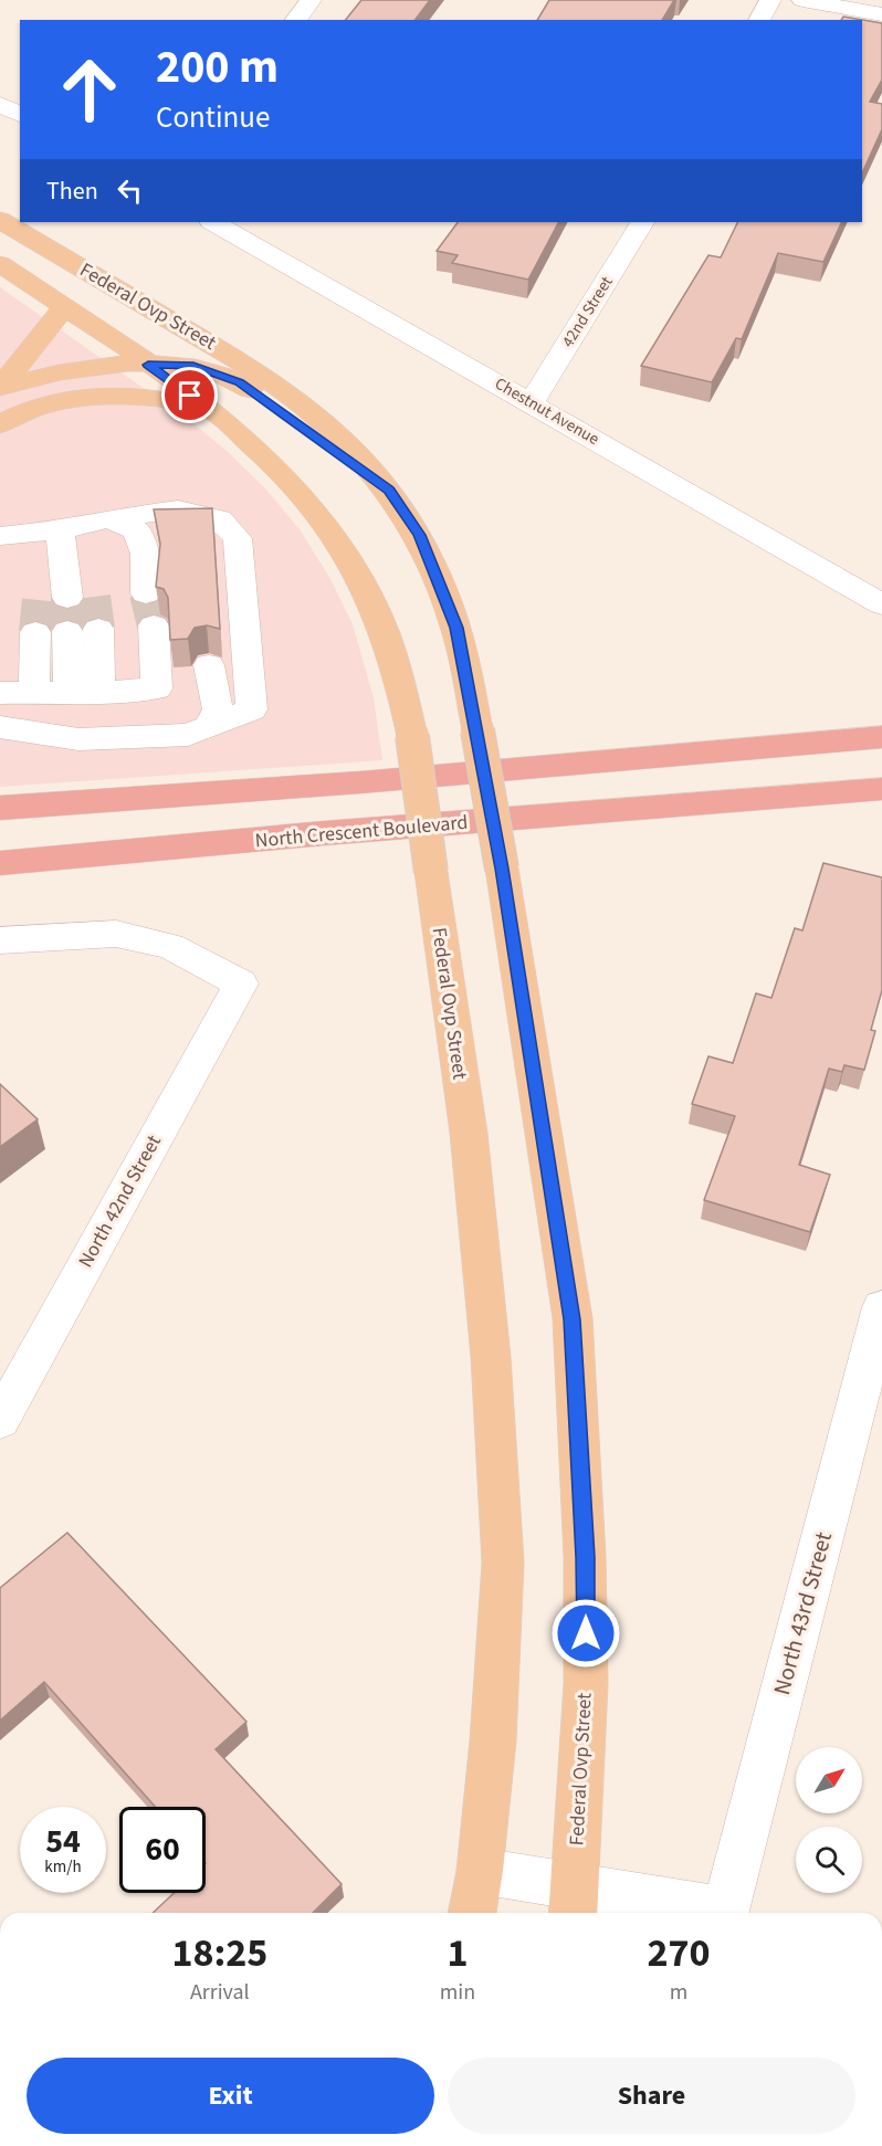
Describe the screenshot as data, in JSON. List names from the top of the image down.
{
  "streets": {
    "highway": ["North Crescent Boulevard"],
    "main road": ["Federal Ovp Street"],
    "street": [
      "42nd Street",
      "Chestnut Avenue",
      "North 42nd Street",
      "North 43rd Street"
    ]
  },
  "crossings": [
    ["42nd Street", "Chestnut Avenue"]
  ],
  "north": "top right",
  "page": {
    "turn": ["200 m", "Continue"],
    "then": "Then",
    "speed": "54 km/h",
    "limit": "60",
    "eta": [
      "18:25",
      "Arrival",
      "1",
      "min",
      "270",
      "m"
    ],
    "buttons": ["Exit", "Share"]
  }
}
